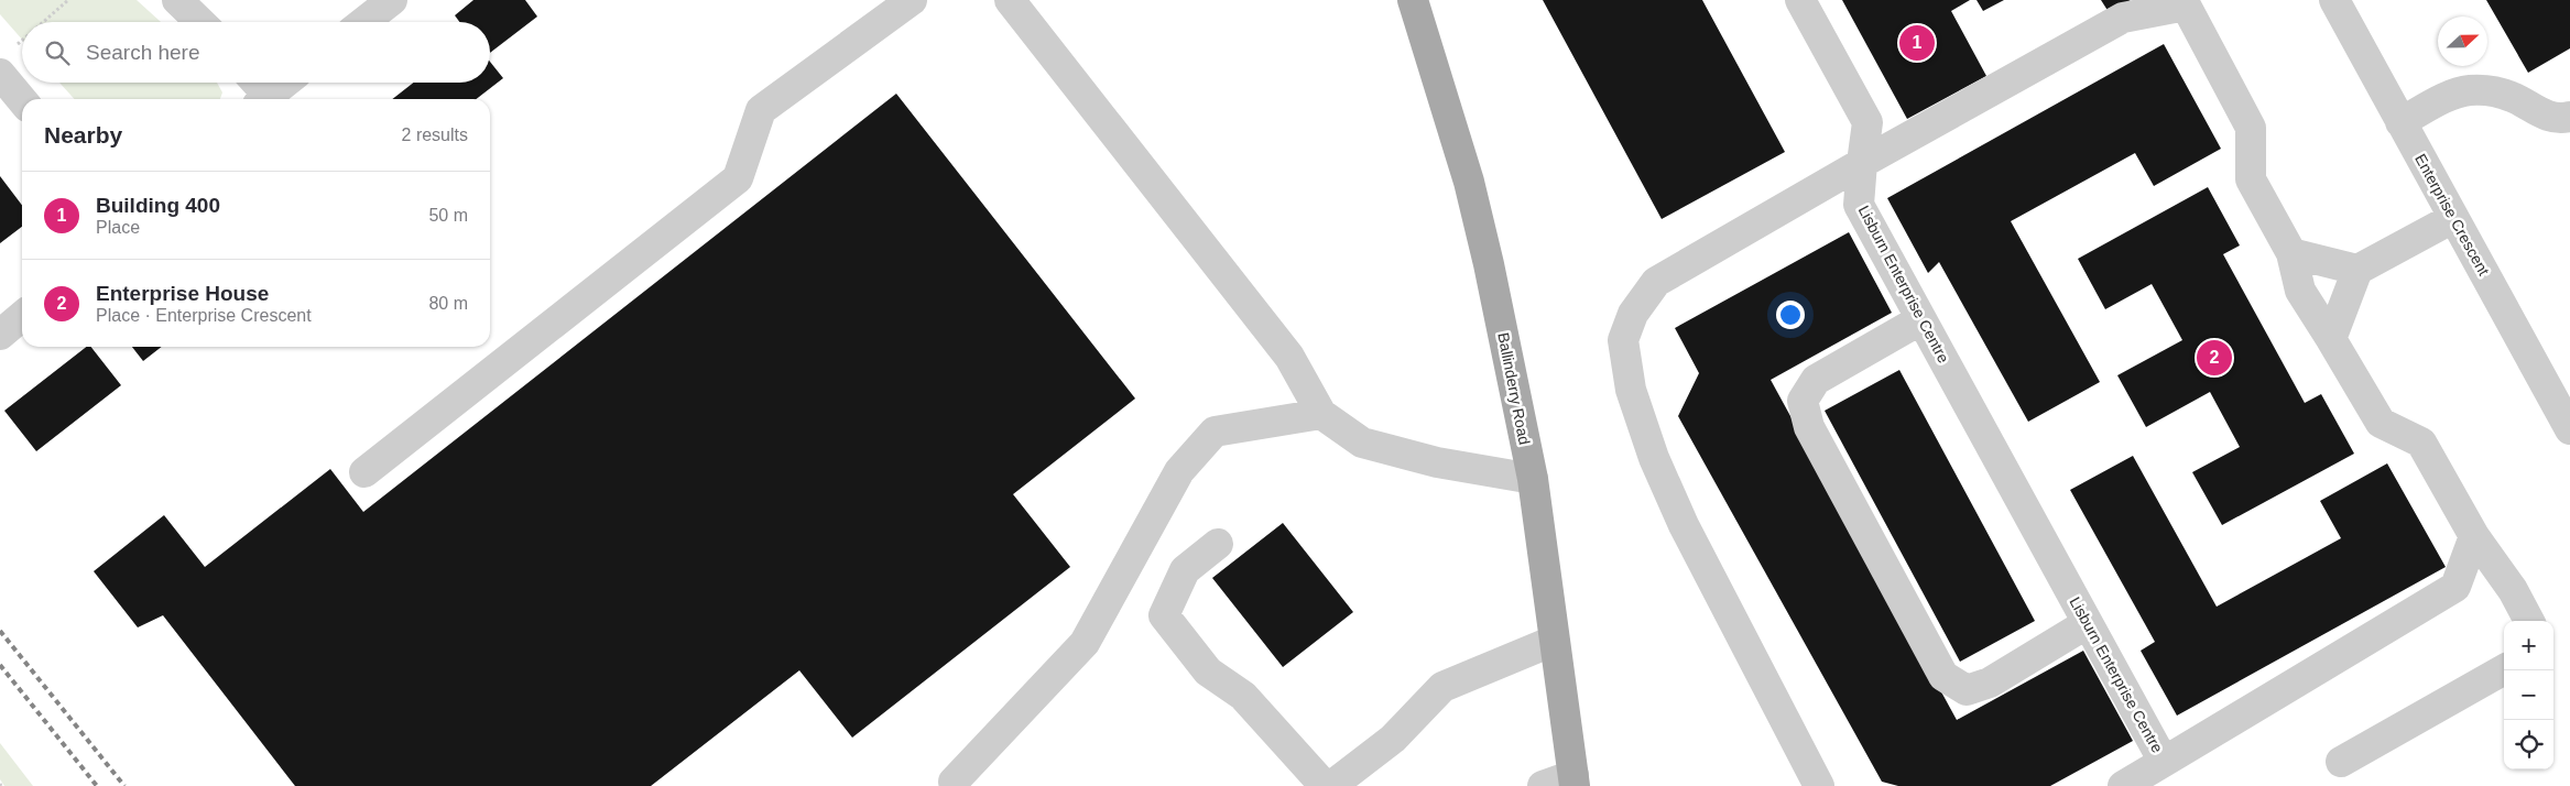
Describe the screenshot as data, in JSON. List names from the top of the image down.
{
  "streets": {
    "main road": ["Ballinderry Road"],
    "street": ["Enterprise Crescent", "Lisburn Enterprise Centre"]
  },
  "north": "right",
  "page": {
    "search": "Search here",
    "pins": ["1", "2"],
    "heading": ["Nearby", "2 results"],
    "list": [
      {
        "mark": "1",
        "name": "Building 400",
        "note": "Place",
        "value": "50 m"
      },
      {
        "mark": "2",
        "name": "Enterprise House",
        "note": "Place · Enterprise Crescent",
        "value": "80 m"
      }
    ],
    "map_buttons": ["+", "−"]
  }
}
